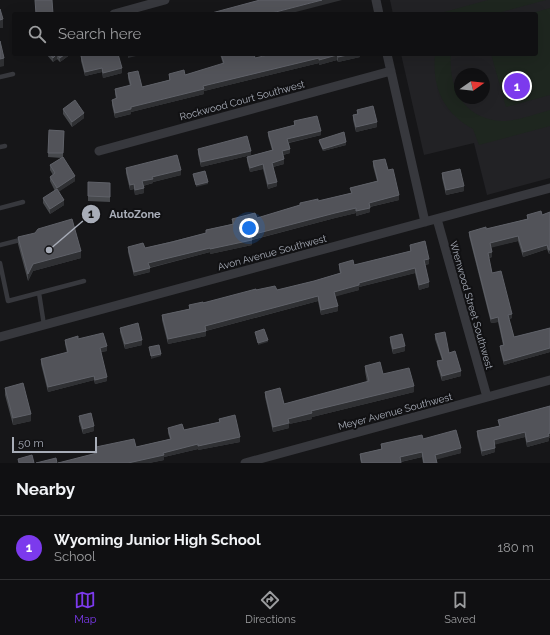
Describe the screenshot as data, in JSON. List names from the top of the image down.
{
  "streets": {
    "street": [
      "Rockwood Court Southwest",
      "Avon Avenue Southwest",
      "Wrenwood Street Southwest",
      "Meyer Avenue Southwest"
    ]
  },
  "crossings": [
    ["Avon Avenue Southwest", "Wrenwood Street Southwest"],
    ["Wrenwood Street Southwest", "Meyer Avenue Southwest"]
  ],
  "places": ["AutoZone"],
  "scale_bar": "50 m",
  "north": "right",
  "page": {
    "search": "Search here",
    "pins": "1",
    "scale": "50 m",
    "heading": "Nearby",
    "list": [
      {
        "mark": "1",
        "name": "Wyoming Junior High School",
        "note": "School",
        "value": "180 m"
      }
    ],
    "nav": ["Map", "Directions", "Saved"]
  }
}
